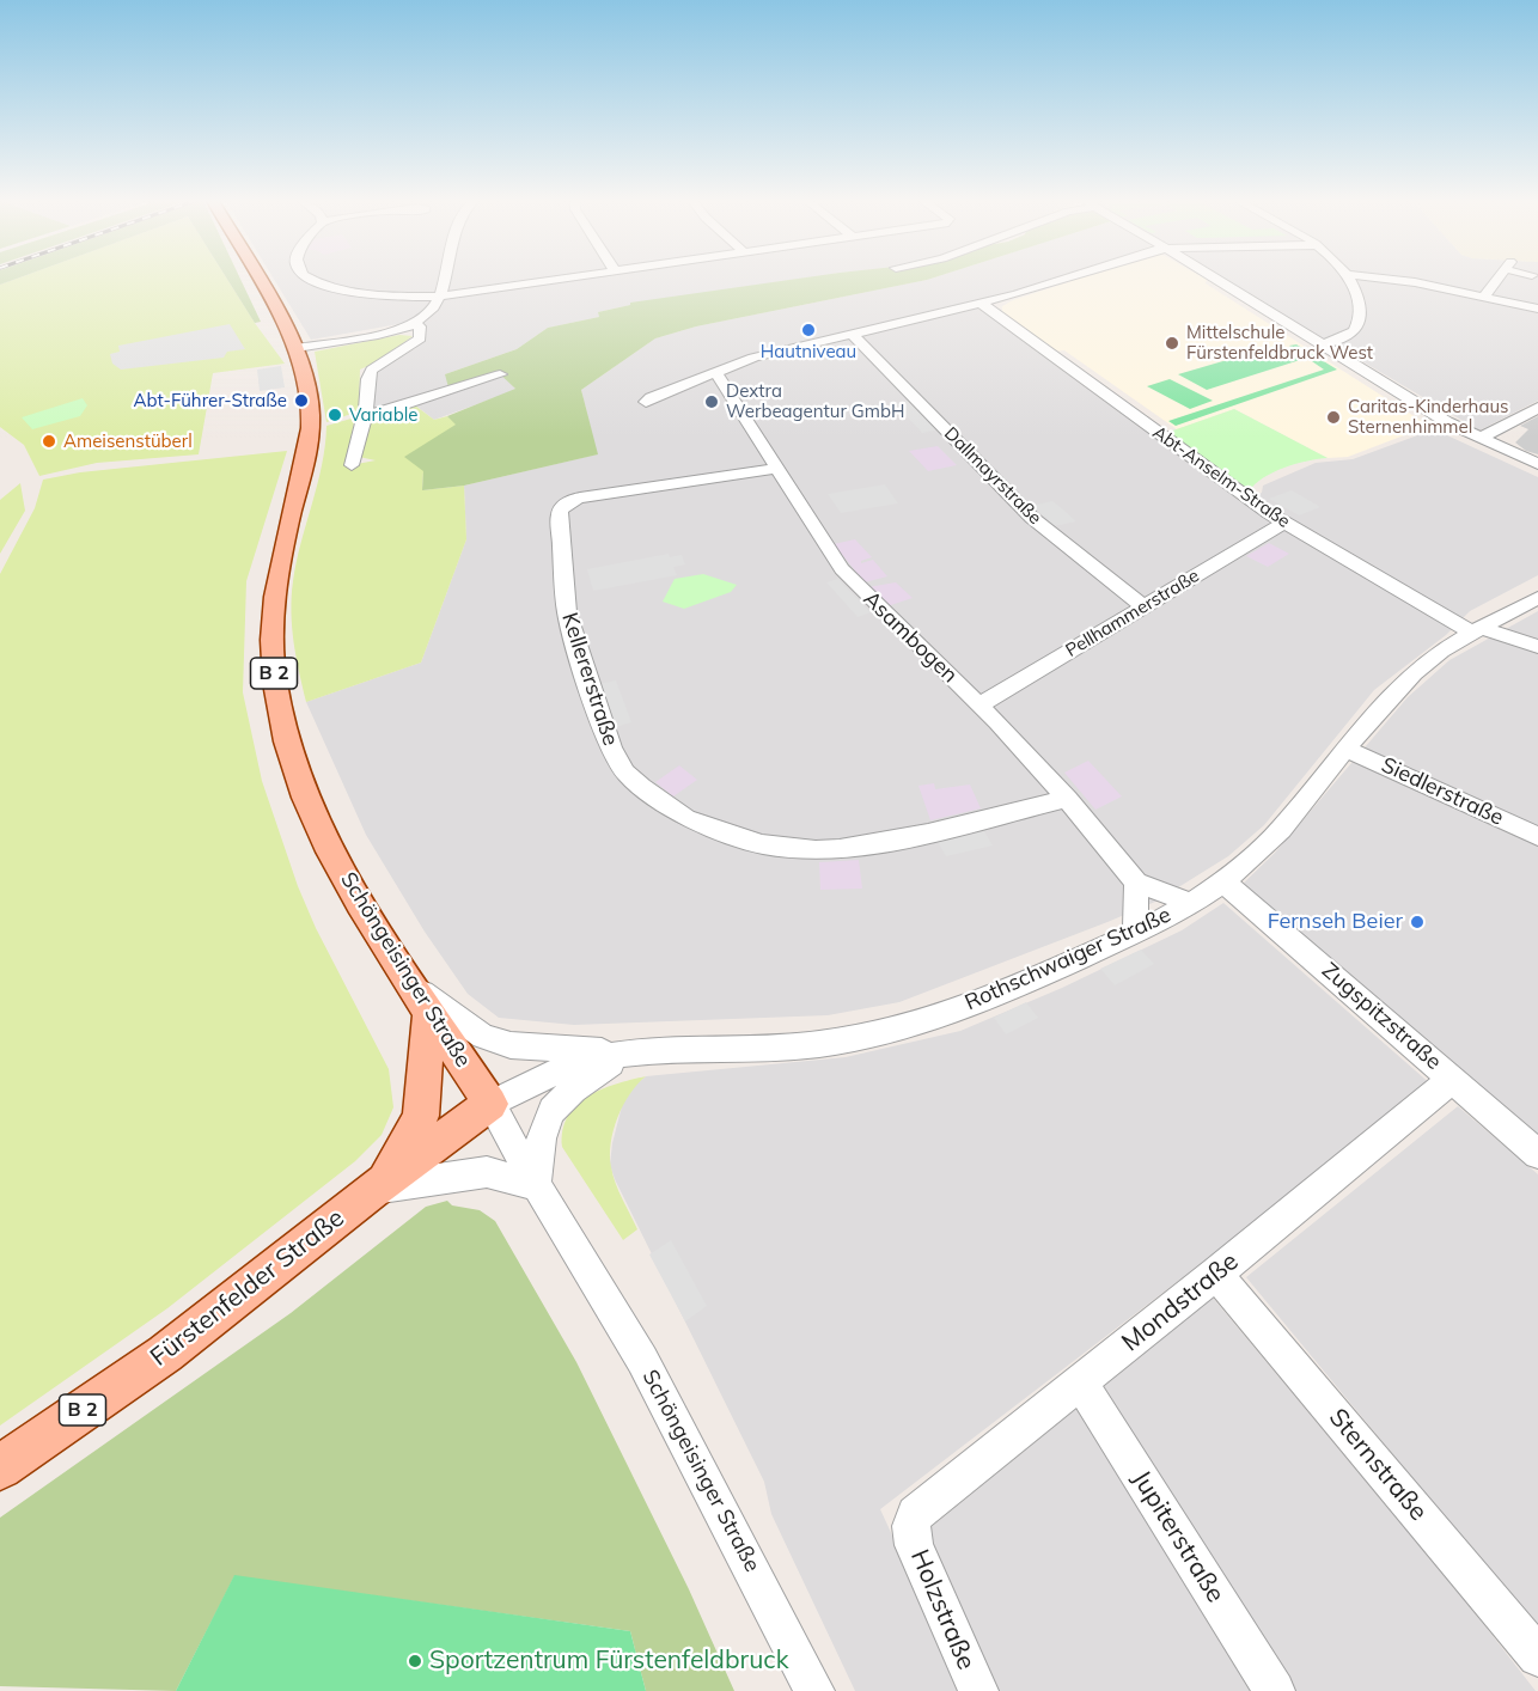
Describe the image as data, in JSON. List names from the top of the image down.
{
  "streets": {
    "main road": ["B 2", "Schöngeisinger Straße", "Fürstenfelder Straße"],
    "street": [
      "Dallmayrstraße",
      "Abt-Anselm-Straße",
      "Pellhammerstraße",
      "Asambogen",
      "Kellererstraße",
      "Siedlerstraße",
      "Rothschwaiger Straße",
      "Zugspitzstraße",
      "Mondstraße",
      "Sternstraße",
      "Jupiterstraße",
      "Holzstraße"
    ]
  },
  "crossings": [
    ["Dallmayrstraße", "Pellhammerstraße"],
    ["Abt-Anselm-Straße", "Pellhammerstraße"],
    ["Abt-Anselm-Straße", "Rothschwaiger Straße"],
    ["Pellhammerstraße", "Asambogen"],
    ["Asambogen", "Kellererstraße"],
    ["Siedlerstraße", "Rothschwaiger Straße"],
    ["Rothschwaiger Straße", "Schöngeisinger Straße"],
    ["Rothschwaiger Straße", "Zugspitzstraße"],
    ["Rothschwaiger Straße", "Fürstenfelder Straße"],
    ["Schöngeisinger Straße", "Fürstenfelder Straße"],
    ["Zugspitzstraße", "Mondstraße"],
    ["Mondstraße", "Sternstraße"],
    ["Mondstraße", "Jupiterstraße"],
    ["Mondstraße", "Holzstraße"]
  ],
  "places": [
    "Hautniveau",
    "Mittelschule Fürstenfeldbruck West",
    "Abt-Führer-Straße",
    "Dextra Werbeagentur GmbH",
    "Variable",
    "Caritas-Kinderhaus Sternenhimmel",
    "Ameisenstüberl",
    "Fernseh Beier",
    "Sportzentrum Fürstenfeldbruck"
  ]
}
